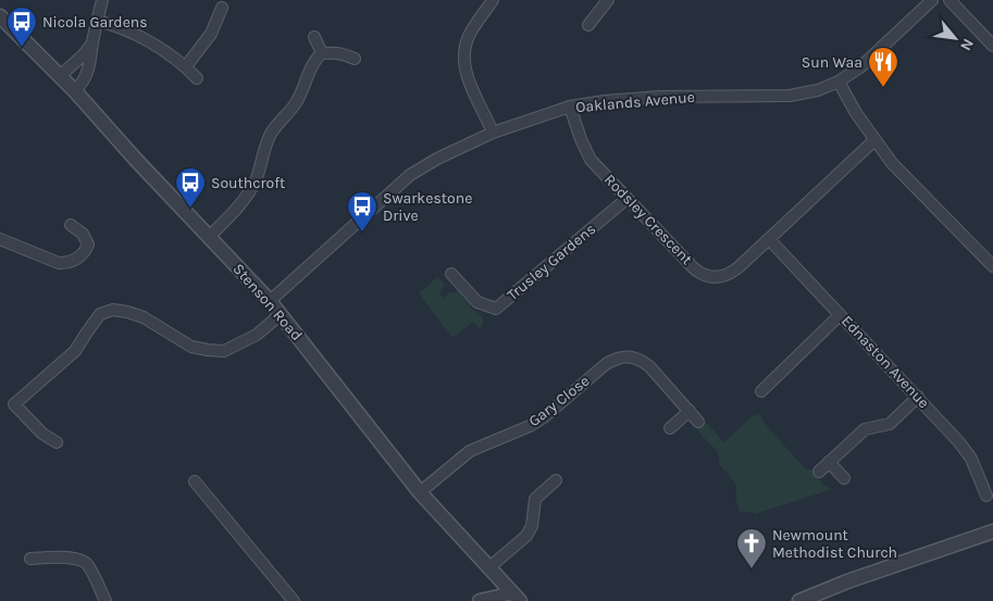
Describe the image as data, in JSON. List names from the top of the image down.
{
  "streets": {
    "street": [
      "Oaklands Avenue",
      "Rodsley Crescent",
      "Trusley Gardens",
      "Stenson Road",
      "Ednaston Avenue",
      "Gary Close"
    ]
  },
  "crossings": [
    ["Oaklands Avenue", "Rodsley Crescent"],
    ["Oaklands Avenue", "Stenson Road"],
    ["Rodsley Crescent", "Trusley Gardens"],
    ["Rodsley Crescent", "Ednaston Avenue"],
    ["Stenson Road", "Gary Close"]
  ],
  "places": {
    "bus stop": ["Nicola Gardens", "Southcroft", "Swarkestone Drive"],
    "restaurant": ["Sun Waa"],
    "church": ["Newmount Methodist Church"]
  },
  "north": "bottom right"
}
